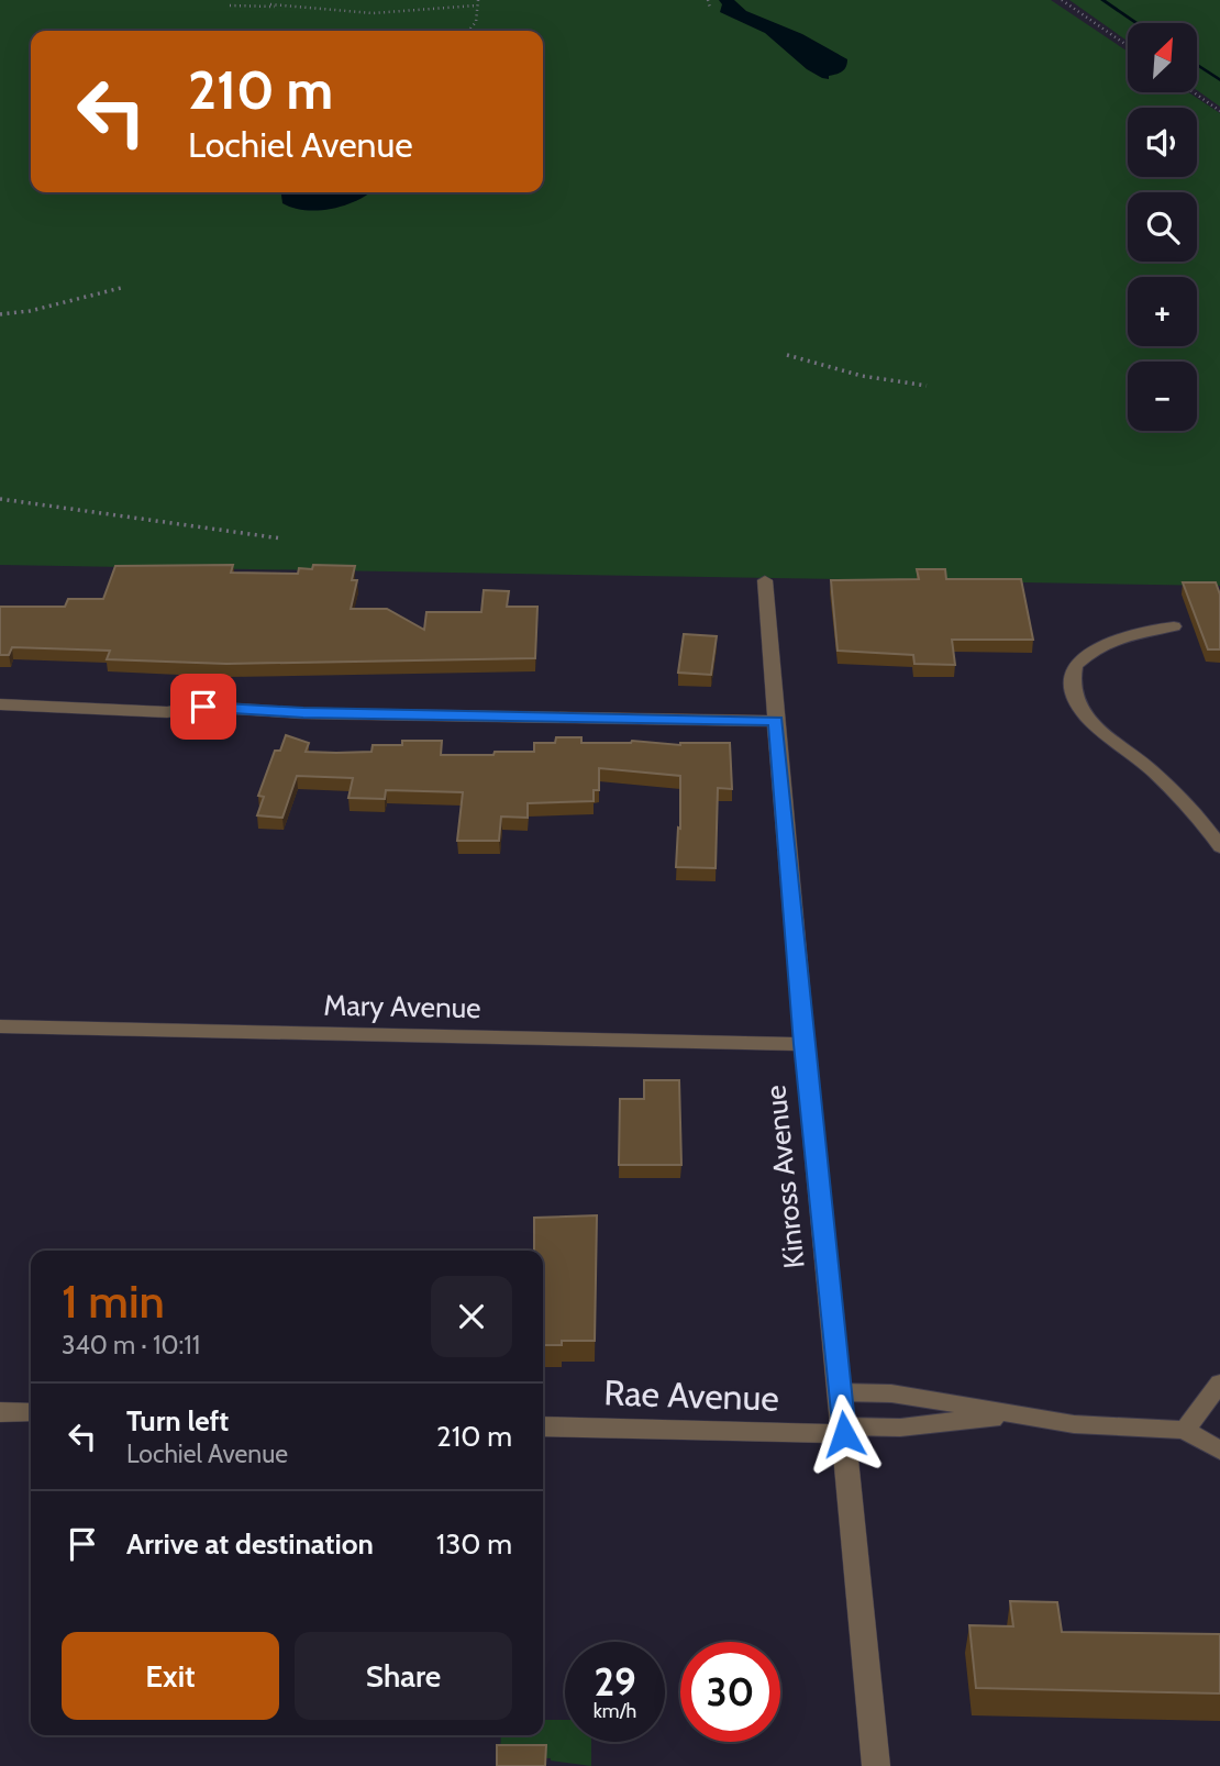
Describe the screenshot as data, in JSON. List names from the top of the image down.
{
  "streets": {
    "street": ["Mary Avenue", "Kinross Avenue", "Rae Avenue"]
  },
  "crossings": [
    ["Mary Avenue", "Kinross Avenue"],
    ["Kinross Avenue", "Rae Avenue"]
  ],
  "north": "top right",
  "page": {
    "map_buttons": ["+", "−"],
    "turn": ["210 m", "Lochiel Avenue"],
    "heading": ["1 min", "340 m · 10:11"],
    "list": [
      {
        "name": "Turn left",
        "note": "Lochiel Avenue",
        "value": "210 m"
      },
      {
        "name": "Arrive at destination",
        "value": "130 m"
      }
    ],
    "buttons": ["Exit", "Share"],
    "speed": "29 km/h",
    "limit": "30"
  }
}
